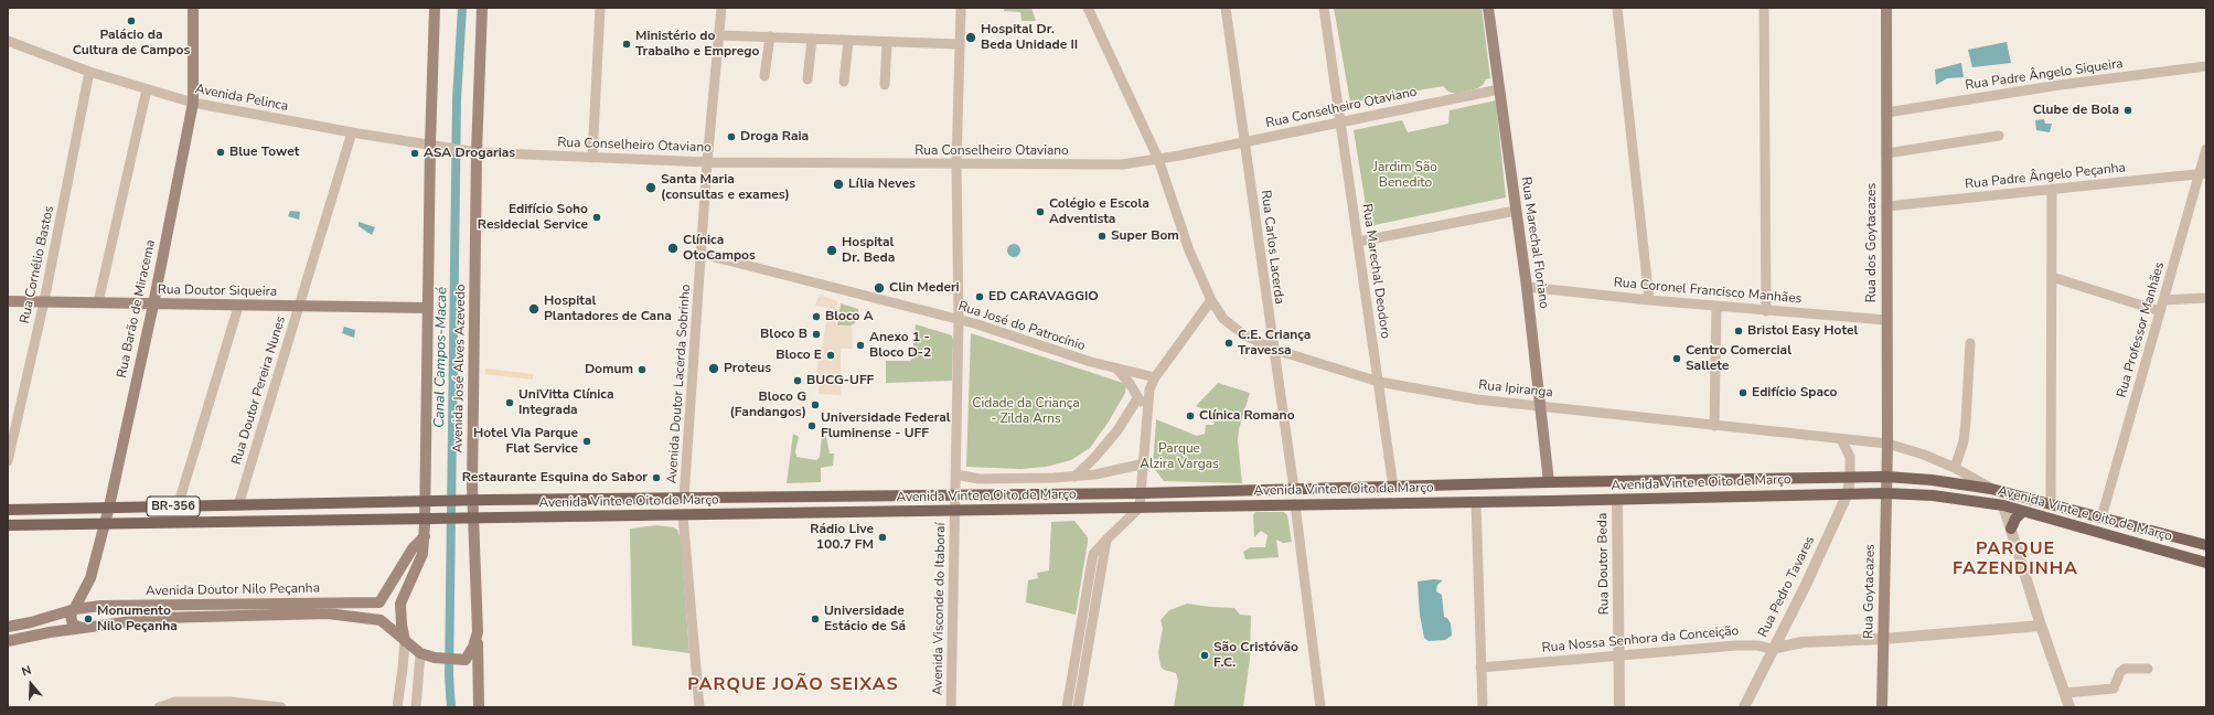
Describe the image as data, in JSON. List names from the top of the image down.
{
  "streets": {
    "main road": [
      "Rua Marechal Floriano",
      "Rua dos Goytacazes",
      "Rua Doutor Siqueira",
      "Rua Barão de Miracema",
      "Avenida José Alves Azevedo",
      "Avenida Vinte e Oito de Março",
      "BR-356",
      "Avenida Doutor Nilo Peçanha",
      "Rua Goytacazes"
    ],
    "street": [
      "Rua Padre Ângelo Siqueira",
      "Avenida Pelinca",
      "Rua Conselheiro Otaviano",
      "Rua Padre Ângelo Peçanha",
      "Rua Carlos Lacerda",
      "Rua Cornélio Bastos",
      "Rua Marechal Deodoro",
      "Rua Coronel Francisco Manhães",
      "Rua José do Patrocínio",
      "Rua Professor Manhães",
      "Avenida Doutor Lacerda Sobrinho",
      "Rua Ipiranga",
      "Rua Doutor Pereira Nunes",
      "Rua Doutor Beda",
      "Rua Pedro Tavares",
      "Avenida Visconde do Itaboraí",
      "Rua Nossa Senhora da Conceição"
    ]
  },
  "crossings": [
    ["Rua Padre Ângelo Siqueira", "Rua dos Goytacazes"],
    ["Avenida Pelinca", "Rua Conselheiro Otaviano"],
    ["Avenida Pelinca", "Rua Cornélio Bastos"],
    ["Avenida Pelinca", "Rua Barão de Miracema"],
    ["Avenida Pelinca", "Avenida José Alves Azevedo"],
    ["Avenida Pelinca", "Rua Doutor Pereira Nunes"],
    ["Rua Conselheiro Otaviano", "Rua Marechal Floriano"],
    ["Rua Conselheiro Otaviano", "Rua Carlos Lacerda"],
    ["Rua Conselheiro Otaviano", "Rua Marechal Deodoro"],
    ["Rua Conselheiro Otaviano", "Avenida José Alves Azevedo"],
    ["Rua Conselheiro Otaviano", "Avenida Doutor Lacerda Sobrinho"],
    ["Rua Conselheiro Otaviano", "Rua Ipiranga"],
    ["Rua Conselheiro Otaviano", "Avenida Visconde do Itaboraí"],
    ["Rua Padre Ângelo Peçanha", "Rua dos Goytacazes"],
    ["Rua Padre Ângelo Peçanha", "Rua Professor Manhães"],
    ["Rua Marechal Floriano", "Rua Coronel Francisco Manhães"],
    ["Rua Marechal Floriano", "Rua Ipiranga"],
    ["Rua Marechal Floriano", "Avenida Vinte e Oito de Março"],
    ["Rua dos Goytacazes", "Rua Coronel Francisco Manhães"],
    ["Rua dos Goytacazes", "Rua Ipiranga"],
    ["Rua dos Goytacazes", "Avenida Vinte e Oito de Março"],
    ["Rua dos Goytacazes", "Rua Goytacazes"],
    ["Rua Carlos Lacerda", "Rua Ipiranga"],
    ["Rua Carlos Lacerda", "Avenida Vinte e Oito de Março"],
    ["Rua Cornélio Bastos", "Rua Doutor Siqueira"],
    ["Rua Marechal Deodoro", "Rua Ipiranga"],
    ["Rua Marechal Deodoro", "Avenida Vinte e Oito de Março"],
    ["Rua Doutor Siqueira", "Rua Barão de Miracema"],
    ["Rua Doutor Siqueira", "Rua Doutor Pereira Nunes"],
    ["Rua Barão de Miracema", "BR-356"],
    ["Rua Barão de Miracema", "Avenida Doutor Nilo Peçanha"],
    ["Rua José do Patrocínio", "Avenida Doutor Lacerda Sobrinho"],
    ["Rua José do Patrocínio", "Avenida Visconde do Itaboraí"],
    ["Rua Professor Manhães", "Avenida Vinte e Oito de Março"],
    ["Avenida José Alves Azevedo", "Avenida Vinte e Oito de Março"],
    ["Avenida Doutor Lacerda Sobrinho", "Avenida Vinte e Oito de Março"],
    ["Rua Ipiranga", "Avenida Vinte e Oito de Março"],
    ["Rua Doutor Pereira Nunes", "BR-356"],
    ["Avenida Vinte e Oito de Março", "Rua Doutor Beda"],
    ["Avenida Vinte e Oito de Março", "Rua Pedro Tavares"],
    ["Avenida Vinte e Oito de Março", "Rua Goytacazes"],
    ["Avenida Vinte e Oito de Março", "Avenida Visconde do Itaboraí"],
    ["Rua Doutor Beda", "Rua Nossa Senhora da Conceição"],
    ["Rua Pedro Tavares", "Rua Nossa Senhora da Conceição"],
    ["Rua Goytacazes", "Rua Nossa Senhora da Conceição"]
  ],
  "districts": ["PARQUE FAZENDINHA", "PARQUE JOÃO SEIXAS"],
  "water": ["Canal Campos-Macaé"],
  "parks": ["Jardim São Benedito", "Cidade da Criança - Zilda Arns", "Parque Alzira Vargas"],
  "places": [
    "Palácio da Cultura de Campos",
    "Hospital Dr. Beda Unidade II",
    "Ministério do Trabalho e Emprego",
    "Clube de Bola",
    "Droga Raia",
    "Blue Towet",
    "ASA Drogarias",
    "Lília Neves",
    "Santa Maria (consultas e exames)",
    "Colégio e Escola Adventista",
    "Edifício Soho Residecial Service",
    "Super Bom",
    "Clínica OtoCampos",
    "Hospital Dr. Beda",
    "Clin Mederi",
    "ED CARAVAGGIO",
    "Hospital Plantadores de Cana",
    "Bloco A",
    "Bristol Easy Hotel",
    "Bloco B",
    "C.E. Criança Travessa",
    "Anexo 1 - Bloco D-2",
    "Bloco E",
    "Centro Comercial Sallete",
    "Proteus",
    "Domum",
    "BUCG-UFF",
    "Edifício Spaco",
    "UniVitta Clínica Integrada",
    "Bloco G (Fandangos)",
    "Clínica Romano",
    "Universidade Federal Fluminense - UFF",
    "Hotel Via Parque Flat Service",
    "Restaurante Esquina do Sabor",
    "Rádio Live 100.7 FM",
    "Monumento Nilo Peçanha",
    "Universidade Estácio de Sá",
    "São Cristóvão F.C."
  ],
  "north": "top"
}
